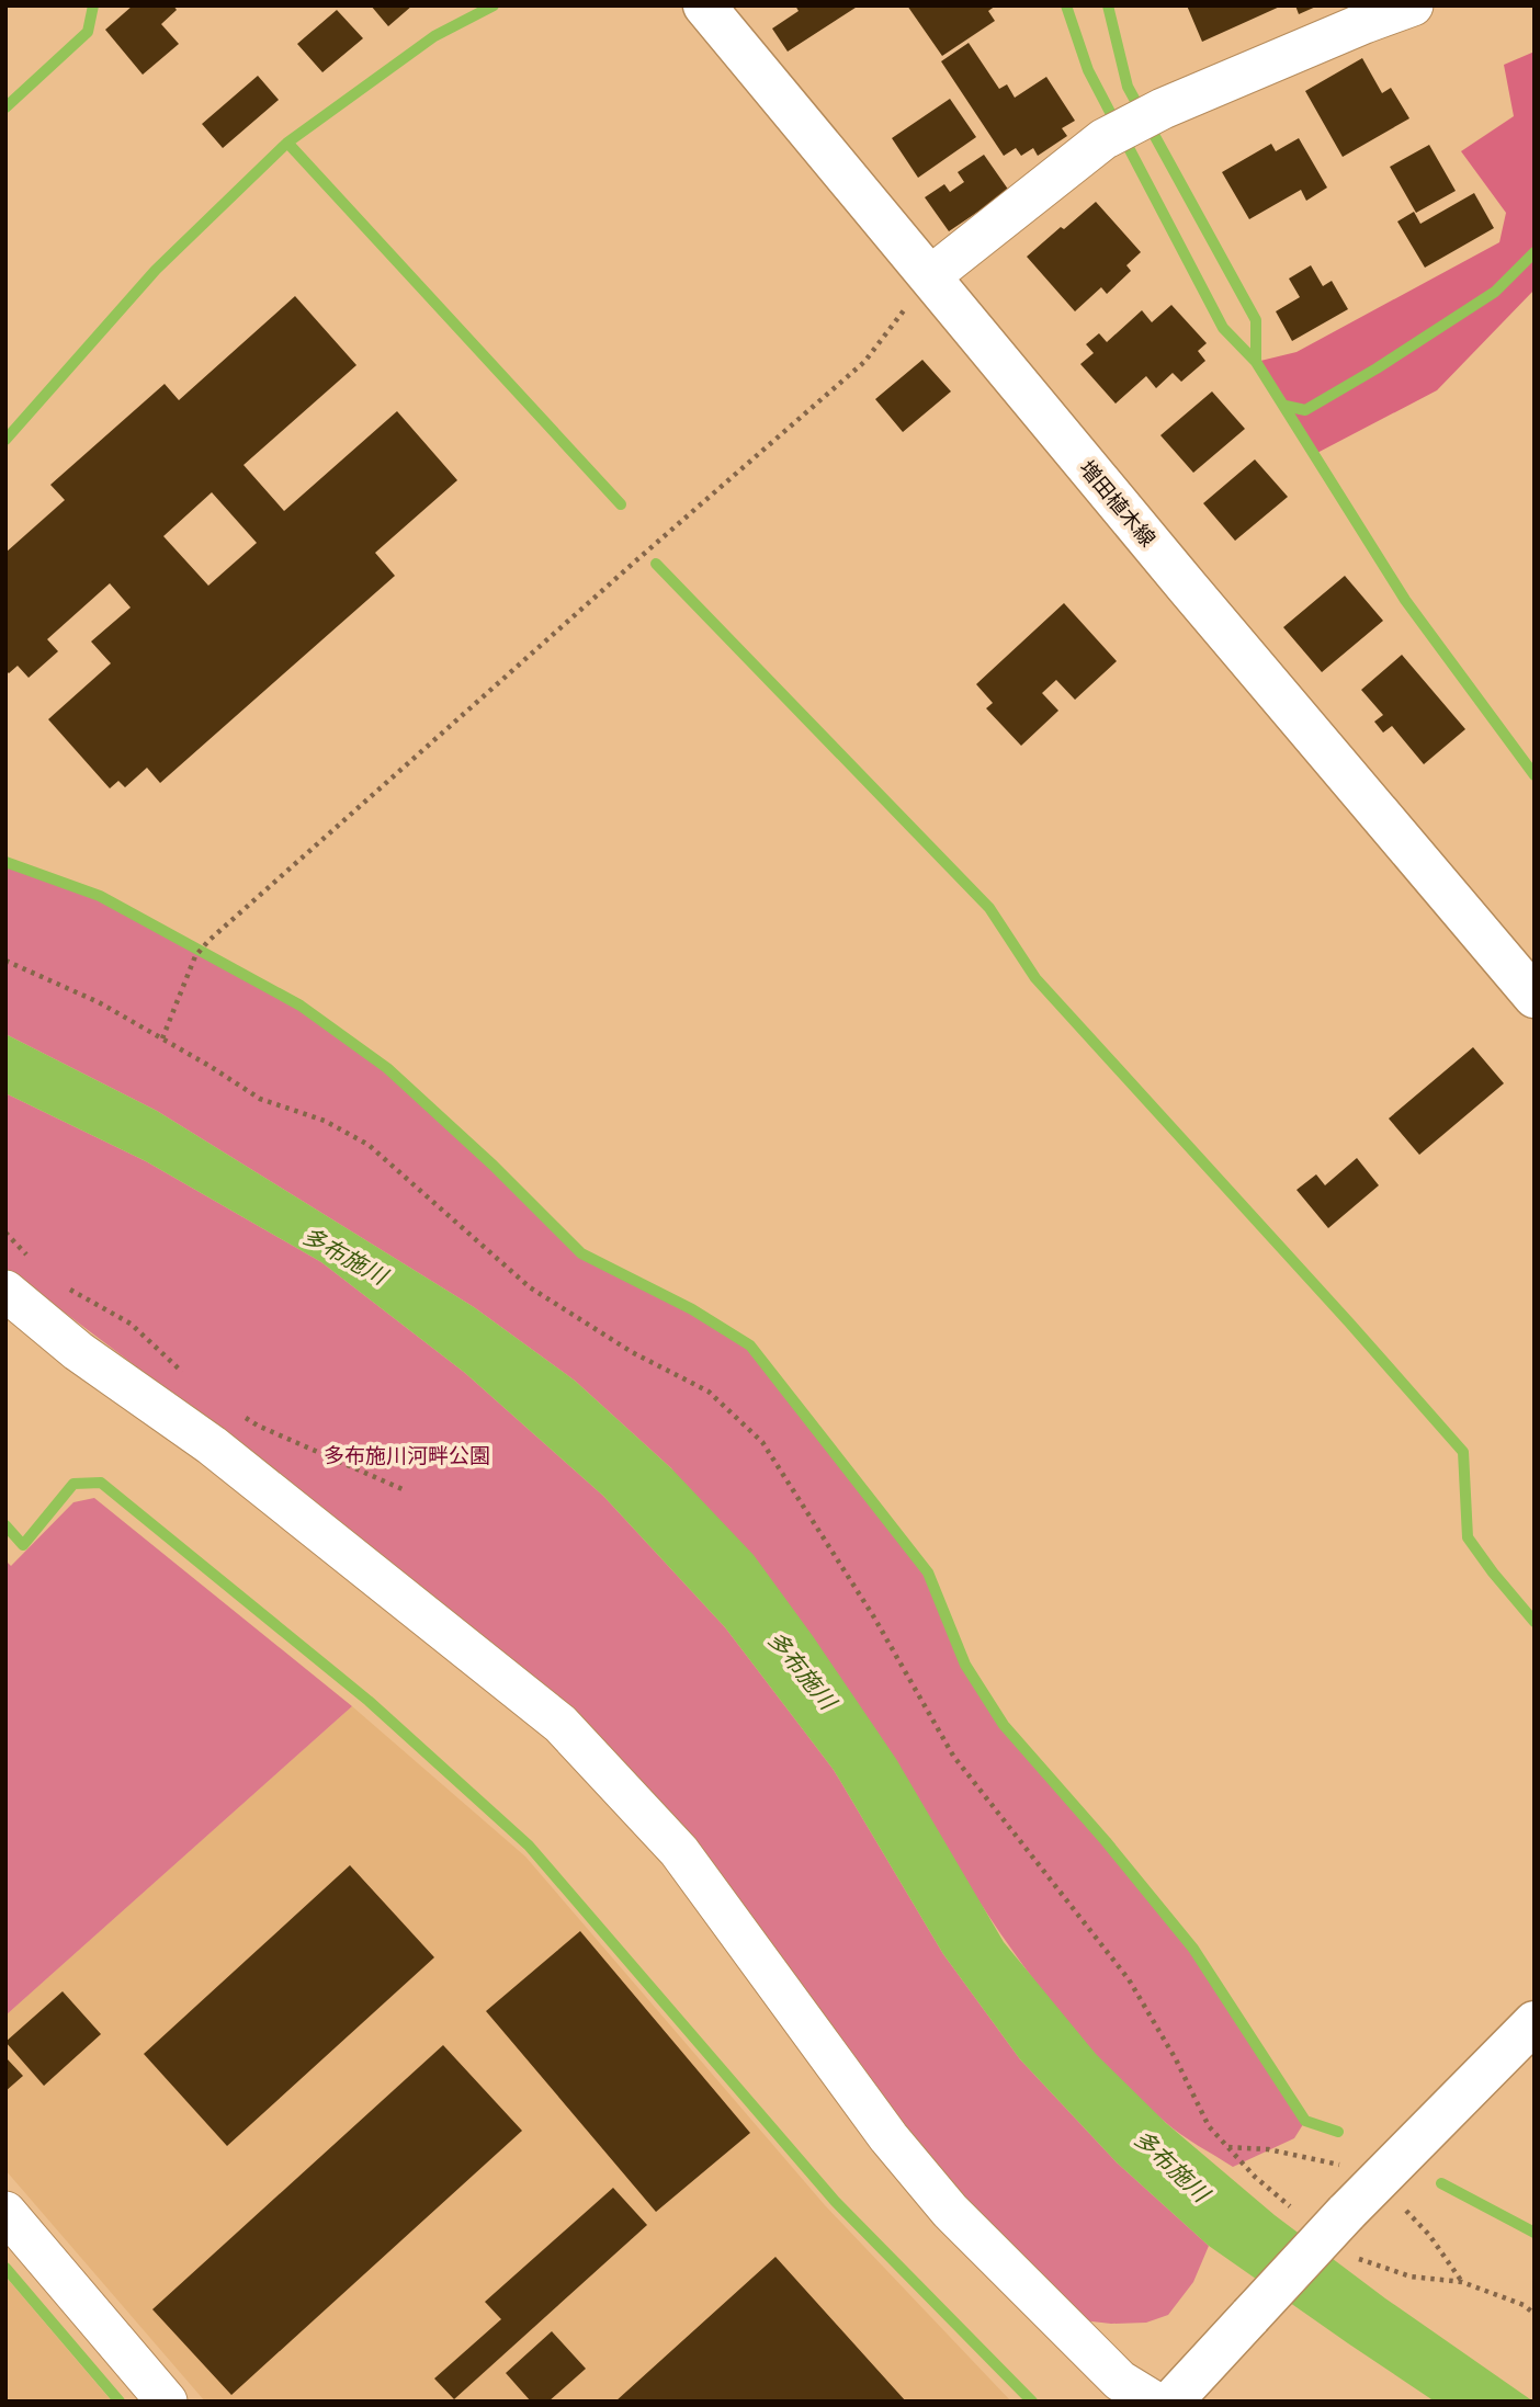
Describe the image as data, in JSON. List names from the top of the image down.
{
  "streets": {
    "street": ["増田植木線"]
  },
  "water": ["多布施川"],
  "parks": ["多布施川河畔公園"]
}
